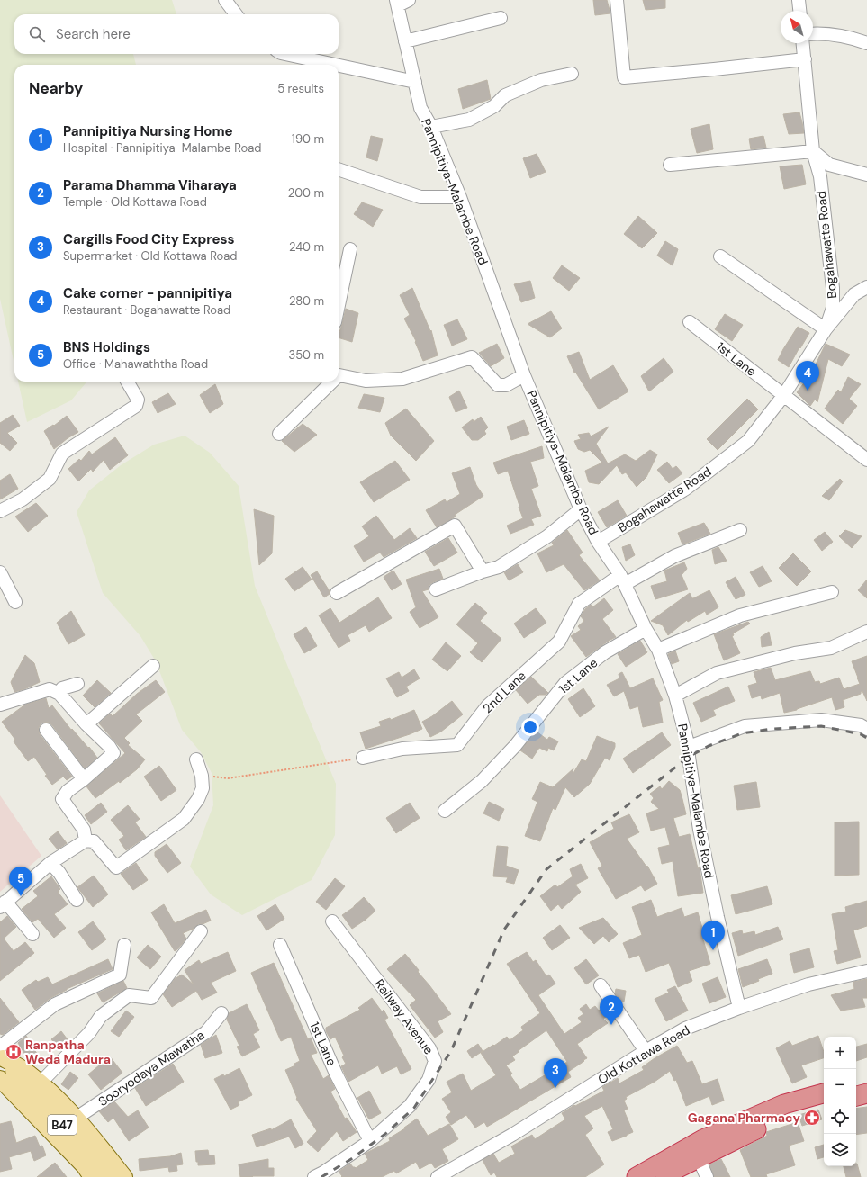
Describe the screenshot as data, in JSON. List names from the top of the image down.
{
  "streets": {
    "main road": ["B47"],
    "street": [
      "Pannipitiya-Malambe Road",
      "Bogahawatte Road",
      "1st Lane",
      "2nd Lane",
      "Railway Avenue",
      "Old Kottawa Road",
      "Sooryodaya Mawatha"
    ]
  },
  "crossings": [
    ["Pannipitiya-Malambe Road", "Bogahawatte Road"],
    ["Pannipitiya-Malambe Road", "1st Lane"],
    ["Pannipitiya-Malambe Road", "2nd Lane"],
    ["Pannipitiya-Malambe Road", "Old Kottawa Road"],
    ["Bogahawatte Road", "1st Lane"],
    ["1st Lane", "Railway Avenue"]
  ],
  "places": {
    "hospital": ["Ranpatha Weda Madura"],
    "pharmacy": ["Gagana Pharmacy"]
  },
  "north": "top left",
  "page": {
    "search": "Search here",
    "heading": ["Nearby", "5 results"],
    "list": [
      {
        "mark": "1",
        "name": "Pannipitiya Nursing Home",
        "note": "Hospital · Pannipitiya-Malambe Road",
        "value": "190 m"
      },
      {
        "mark": "2",
        "name": "Parama Dhamma Viharaya",
        "note": "Temple · Old Kottawa Road",
        "value": "200 m"
      },
      {
        "mark": "3",
        "name": "Cargills Food City Express",
        "note": "Supermarket · Old Kottawa Road",
        "value": "240 m"
      },
      {
        "mark": "4",
        "name": "Cake corner - pannipitiya",
        "note": "Restaurant · Bogahawatte Road",
        "value": "280 m"
      },
      {
        "mark": "5",
        "name": "BNS Holdings",
        "note": "Office · Mahawaththa Road",
        "value": "350 m"
      }
    ],
    "pins": [
      "4",
      "5",
      "1",
      "2",
      "3"
    ],
    "map_buttons": ["+", "−"]
  }
}
